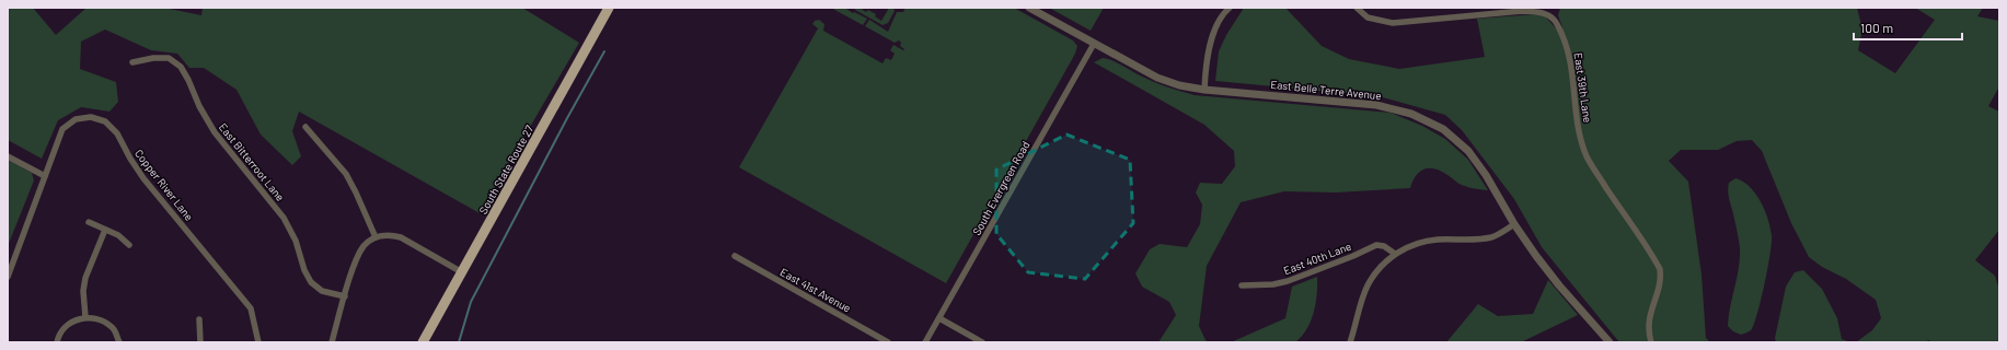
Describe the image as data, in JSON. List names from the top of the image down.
{
  "streets": {
    "main road": ["South State Route 27"],
    "street": [
      "East 39th Lane",
      "East Belle Terre Avenue",
      "East Bitterroot Lane",
      "Copper River Lane",
      "South Evergreen Road",
      "East 40th Lane",
      "East 41st Avenue"
    ]
  },
  "crossings": [
    ["East Belle Terre Avenue", "South Evergreen Road"]
  ],
  "scale_bar": "100 m"
}
